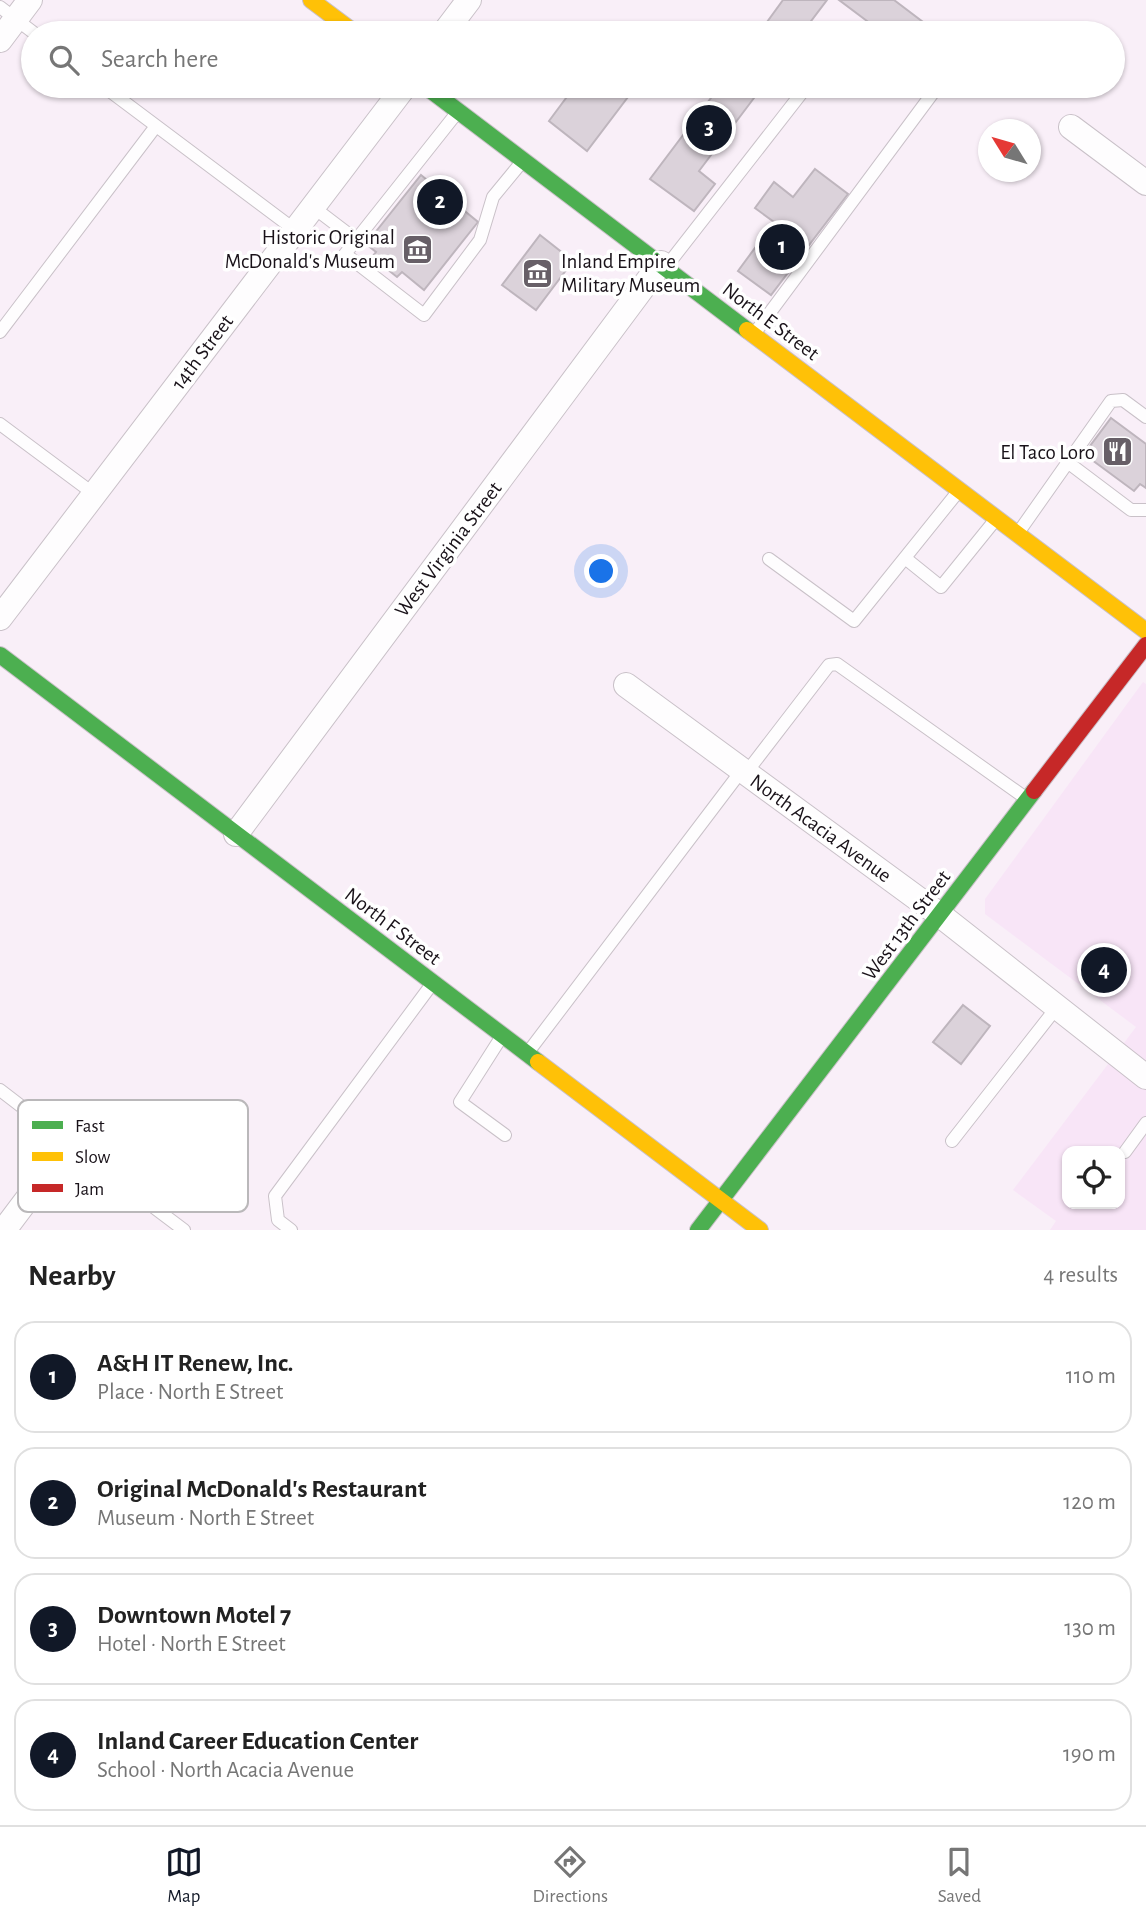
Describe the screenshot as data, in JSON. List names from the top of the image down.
{
  "streets": {
    "street": [
      "North E Street",
      "14th Street",
      "West Virginia Street",
      "North Acacia Avenue",
      "West 13th Street",
      "North F Street"
    ]
  },
  "crossings": [
    ["North E Street", "West Virginia Street"],
    ["West Virginia Street", "North F Street"],
    ["North Acacia Avenue", "West 13th Street"],
    ["West 13th Street", "North F Street"]
  ],
  "places": {
    "museum": ["Historic Original McDonald's Museum", "Inland Empire Military Museum"],
    "restaurant": ["El Taco Loro"]
  },
  "legend": ["Fast", "Slow", "Jam"],
  "north": "top left",
  "page": {
    "search": "Search here",
    "pins": [
      "3",
      "2",
      "1",
      "4"
    ],
    "heading": ["Nearby", "4 results"],
    "list": [
      {
        "mark": "1",
        "name": "A&H IT Renew, Inc.",
        "note": "Place · North E Street",
        "value": "110 m"
      },
      {
        "mark": "2",
        "name": "Original McDonald's Restaurant",
        "note": "Museum · North E Street",
        "value": "120 m"
      },
      {
        "mark": "3",
        "name": "Downtown Motel 7",
        "note": "Hotel · North E Street",
        "value": "130 m"
      },
      {
        "mark": "4",
        "name": "Inland Career Education Center",
        "note": "School · North Acacia Avenue",
        "value": "190 m"
      }
    ],
    "nav": ["Map", "Directions", "Saved"]
  }
}
